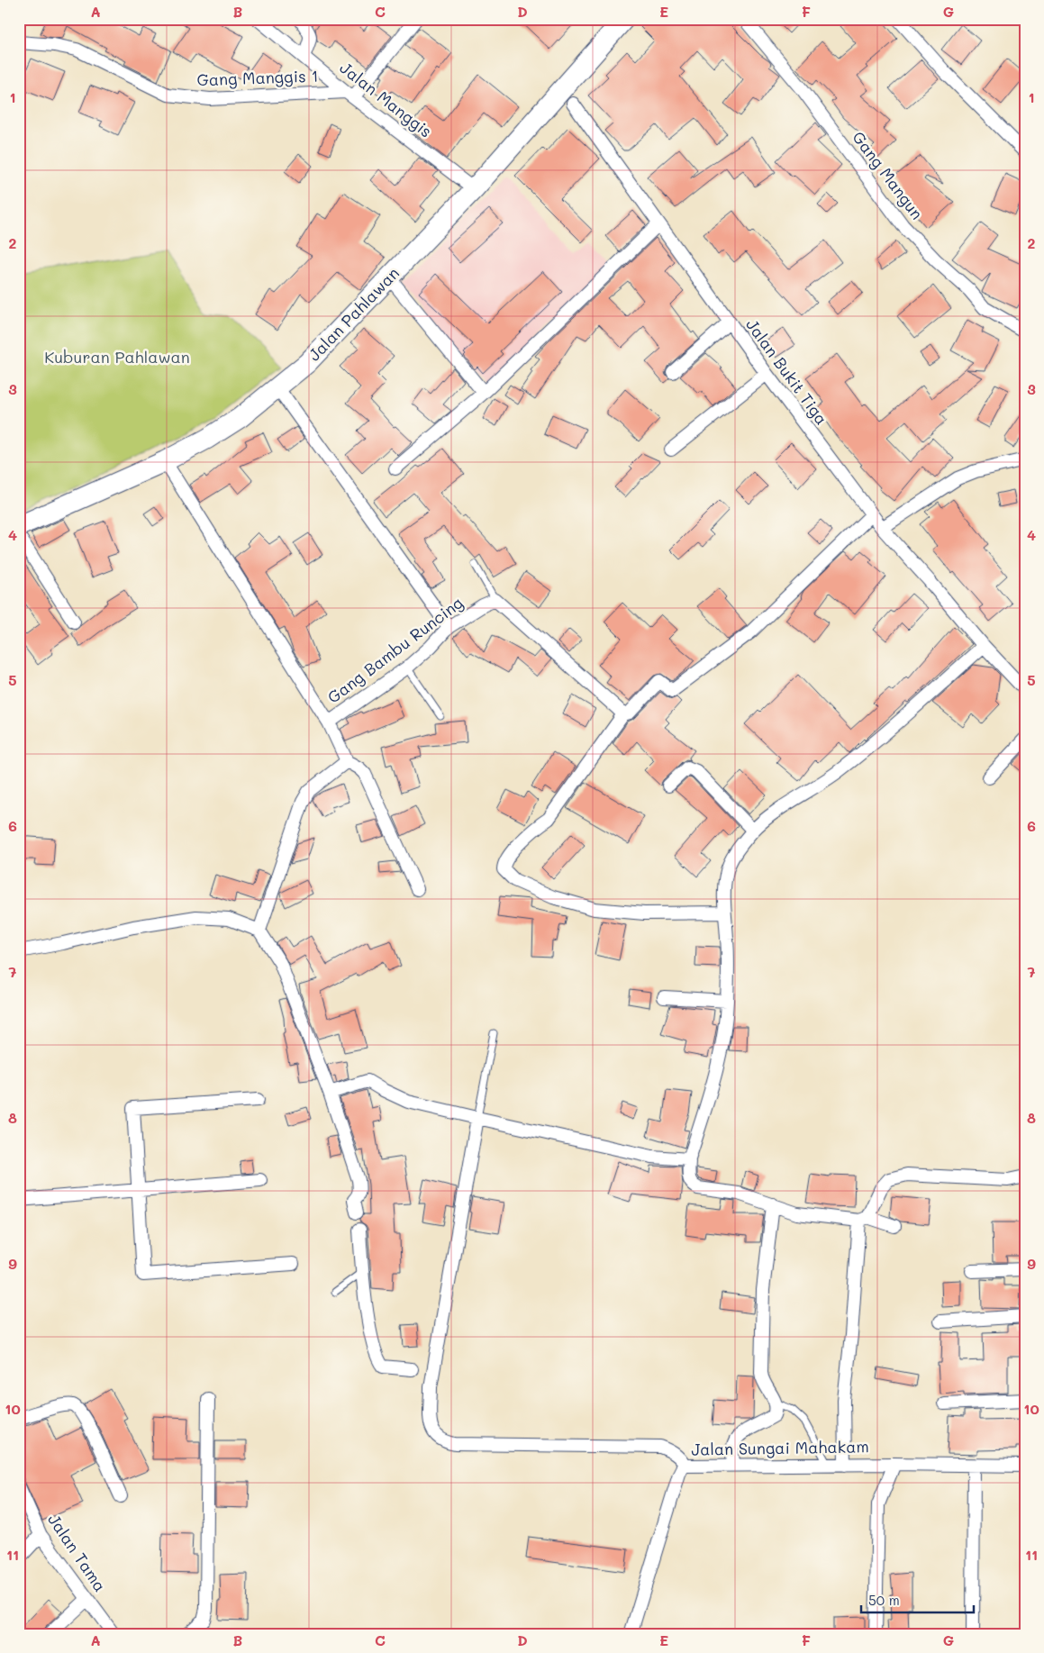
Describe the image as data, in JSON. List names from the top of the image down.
{
  "streets": {
    "main road": ["Jalan Pahlawan"],
    "street": [
      "Gang Manggis 1",
      "Jalan Manggis",
      "Gang Mangun",
      "Jalan Bukit Tiga",
      "Gang Bambu Runcing",
      "Jalan Sungai Mahakam",
      "Jalan Tama"
    ]
  },
  "crossings": [
    ["Gang Manggis 1", "Jalan Manggis"],
    ["Jalan Manggis", "Jalan Pahlawan"],
    ["Jalan Pahlawan", "Jalan Bukit Tiga"]
  ],
  "parks": ["Kuburan Pahlawan"],
  "scale_bar": "50 m",
  "grid": {
    "columns": [
      "A",
      "B",
      "C",
      "D",
      "E",
      "F",
      "G"
    ],
    "rows": [
      "1",
      "2",
      "3",
      "4",
      "5",
      "6",
      "7",
      "8",
      "9",
      "10",
      "11"
    ]
  }
}
